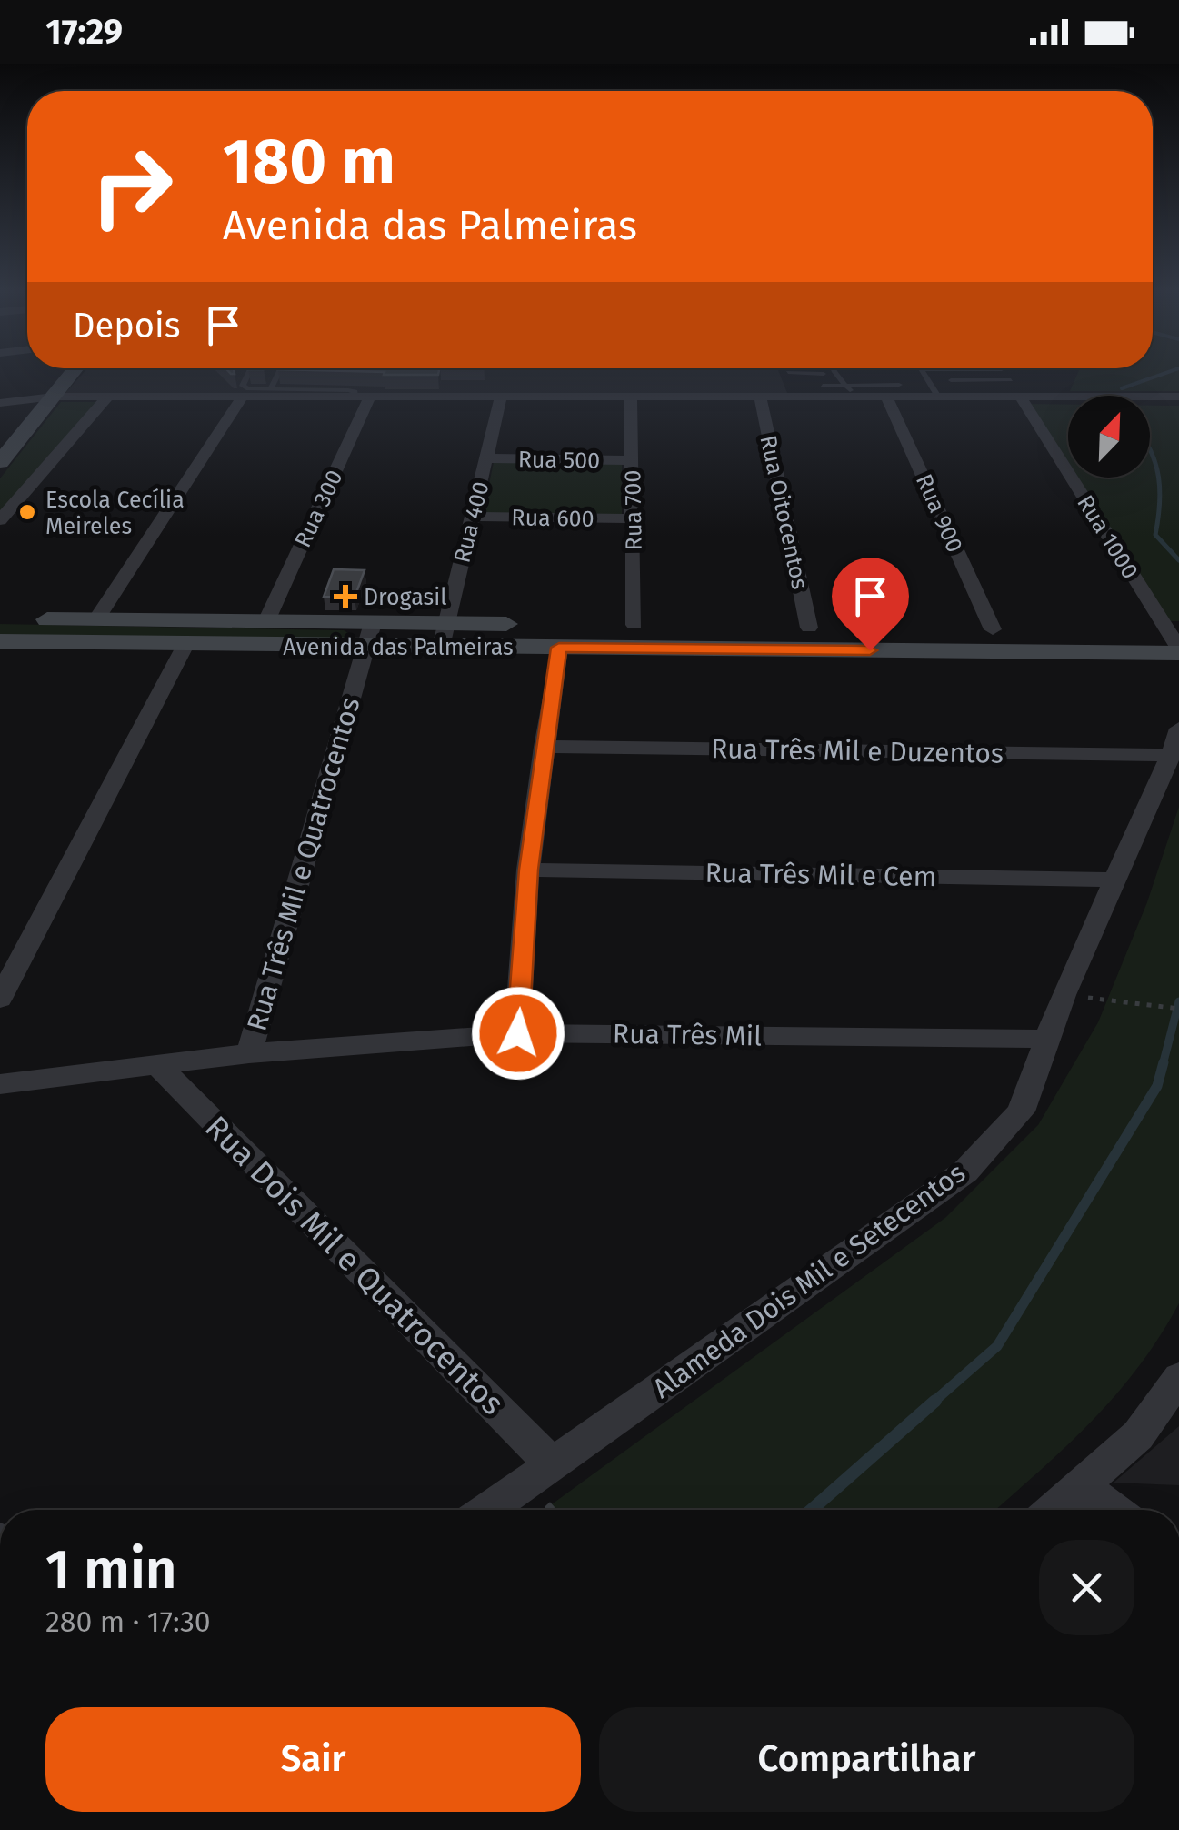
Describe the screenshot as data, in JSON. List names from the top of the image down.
{
  "streets": {
    "street": [
      "Rua 500",
      "Rua 300",
      "Rua 700",
      "Rua Oitocentos",
      "Rua 900",
      "Rua 600",
      "Rua 400",
      "Rua 1000",
      "Avenida das Palmeiras",
      "Rua Três Mil e Duzentos",
      "Rua Três Mil e Quatrocentos",
      "Rua Três Mil e Cem",
      "Rua Três Mil",
      "Rua Dois Mil e Quatrocentos",
      "Alameda Dois Mil e Setecentos"
    ]
  },
  "crossings": [
    ["Rua 500", "Rua 700"],
    ["Rua 500", "Rua 400"],
    ["Rua 300", "Avenida das Palmeiras"],
    ["Rua 700", "Rua 600"],
    ["Rua 700", "Avenida das Palmeiras"],
    ["Rua Oitocentos", "Avenida das Palmeiras"],
    ["Rua 900", "Avenida das Palmeiras"],
    ["Rua 600", "Rua 400"],
    ["Rua 400", "Avenida das Palmeiras"],
    ["Rua 1000", "Avenida das Palmeiras"],
    ["Avenida das Palmeiras", "Rua Três Mil e Quatrocentos"],
    ["Rua Três Mil e Duzentos", "Alameda Dois Mil e Setecentos"],
    ["Rua Três Mil e Quatrocentos", "Rua Três Mil"],
    ["Rua Três Mil e Cem", "Alameda Dois Mil e Setecentos"],
    ["Rua Três Mil", "Rua Dois Mil e Quatrocentos"],
    ["Rua Três Mil", "Alameda Dois Mil e Setecentos"],
    ["Rua Dois Mil e Quatrocentos", "Alameda Dois Mil e Setecentos"]
  ],
  "places": {
    "other": ["Escola Cecília Meireles"],
    "health": ["Drogasil"]
  },
  "north": "top right",
  "page": {
    "status": "17:29",
    "turn": ["180 m", "Avenida das Palmeiras"],
    "then": "Depois",
    "heading": ["1 min", "280 m · 17:30"],
    "buttons": ["Sair", "Compartilhar"]
  }
}
